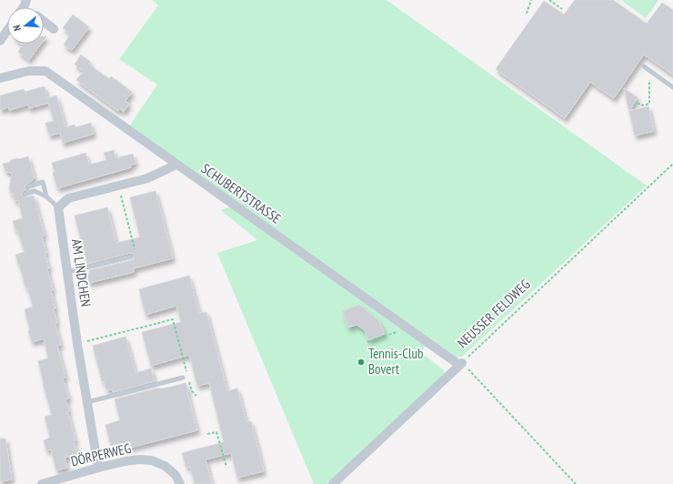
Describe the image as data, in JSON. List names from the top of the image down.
{
  "streets": {
    "street": [
      "SCHUBERTSTRASSE",
      "AM LINDCHEN",
      "NEUSSER FELDWEG",
      "DÖRPERWEG"
    ]
  },
  "crossings": [
    ["SCHUBERTSTRASSE", "NEUSSER FELDWEG"],
    ["AM LINDCHEN", "DÖRPERWEG"]
  ],
  "places": ["Tennis-Club Bovert"],
  "north": "left"
}
